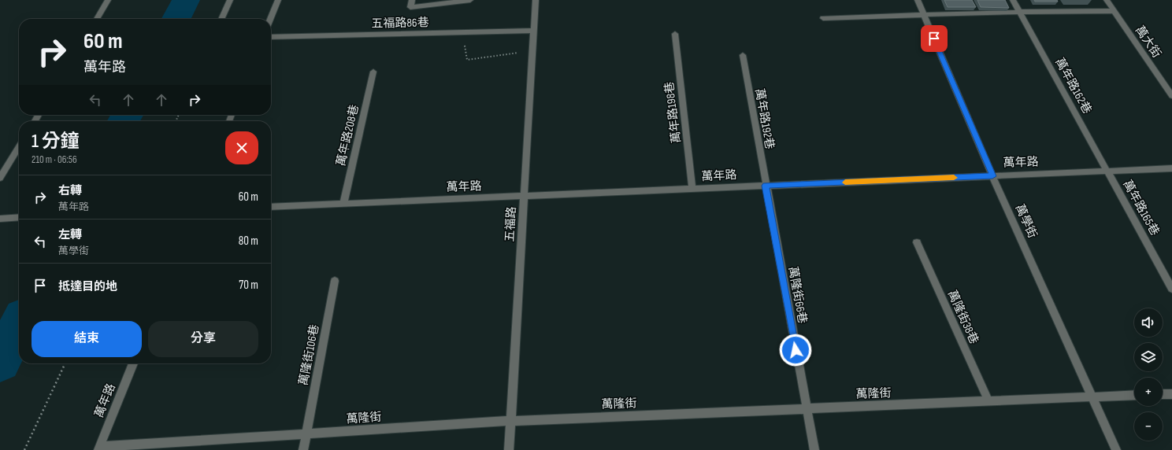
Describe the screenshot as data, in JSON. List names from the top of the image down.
{
  "streets": {
    "street": [
      "五福路86巷",
      "萬大街",
      "萬年路162巷",
      "萬年路198巷",
      "萬年路192巷",
      "萬年路208巷",
      "萬年路",
      "萬年路165巷",
      "萬學街",
      "五福路",
      "萬隆街66巷",
      "萬隆街38巷",
      "萬隆街106巷",
      "萬隆街"
    ]
  },
  "crossings": [
    ["五福路86巷", "五福路"],
    ["萬年路162巷", "萬年路"],
    ["萬年路162巷", "萬年路165巷"],
    ["萬年路198巷", "萬年路"],
    ["萬年路192巷", "萬年路"],
    ["萬年路192巷", "萬隆街66巷"],
    ["萬年路208巷", "萬年路"],
    ["萬年路", "萬年路165巷"],
    ["萬年路", "萬學街"],
    ["萬年路", "五福路"],
    ["萬年路", "萬隆街66巷"],
    ["萬年路", "萬隆街"],
    ["萬學街", "萬隆街"],
    ["五福路", "萬隆街"],
    ["萬隆街66巷", "萬隆街"],
    ["萬隆街38巷", "萬隆街"],
    ["萬隆街106巷", "萬隆街"]
  ],
  "page": {
    "turn": ["60 m", "萬年路"],
    "heading": ["1 分鐘", "210 m · 06:56"],
    "list": [
      {
        "name": "右轉",
        "note": "萬年路",
        "value": "60 m"
      },
      {
        "name": "左轉",
        "note": "萬學街",
        "value": "80 m"
      },
      {
        "name": "抵達目的地",
        "value": "70 m"
      }
    ],
    "map_buttons": ["+", "−"],
    "buttons": ["結束", "分享"]
  }
}
